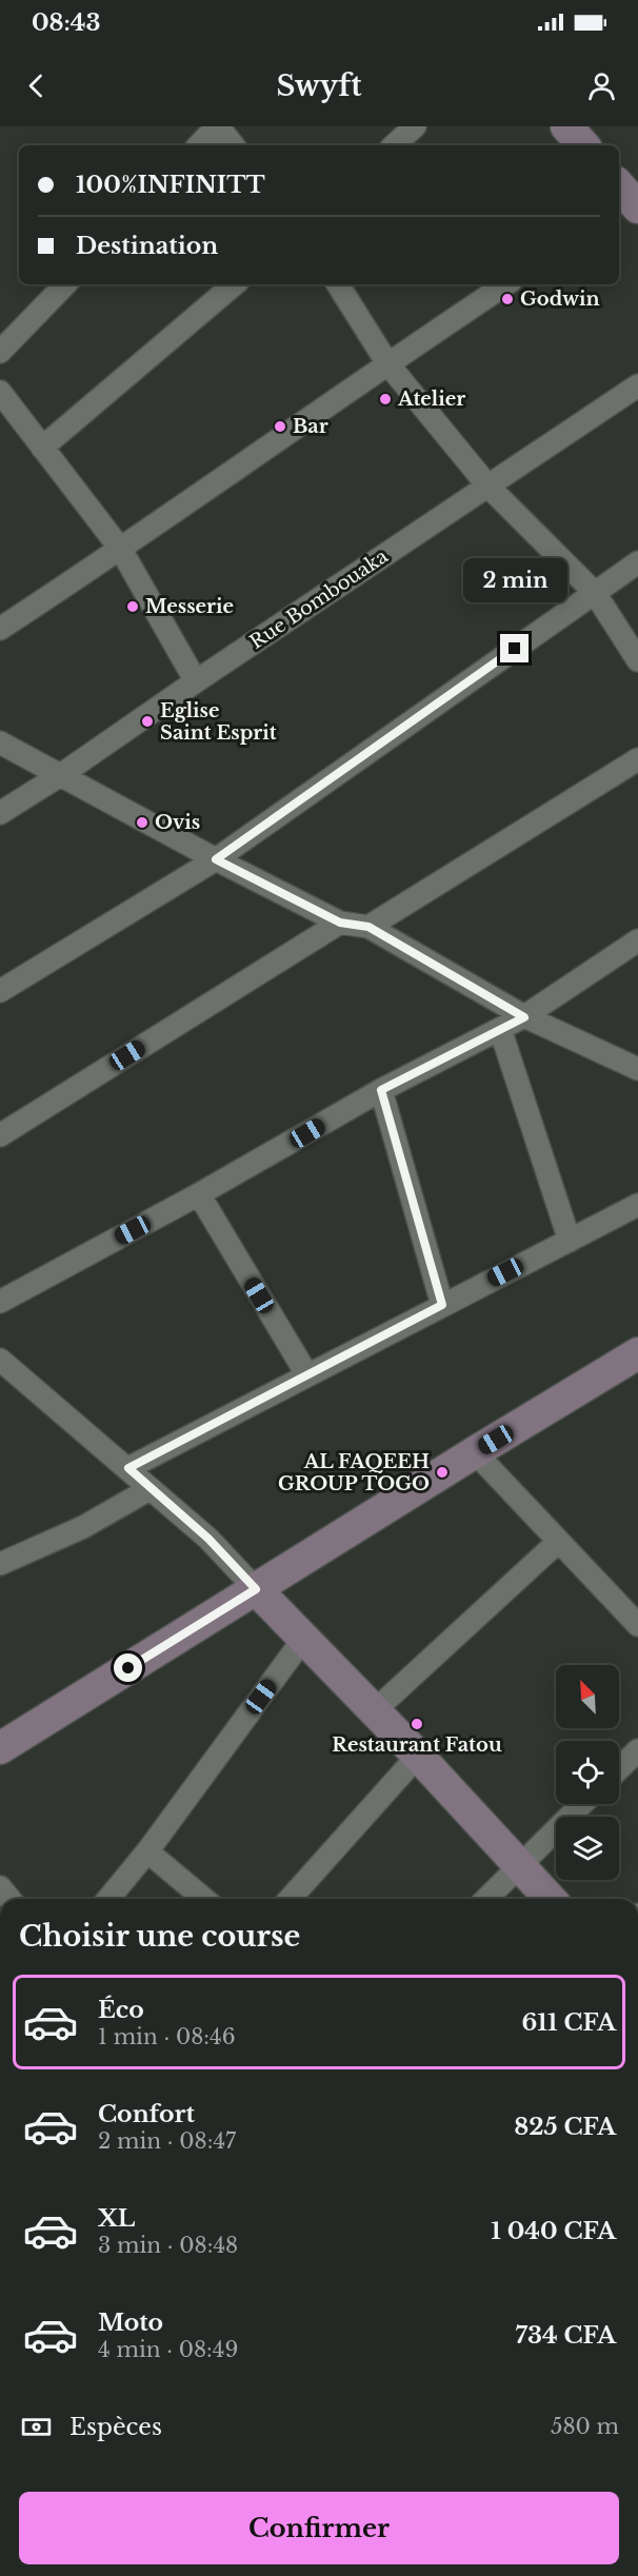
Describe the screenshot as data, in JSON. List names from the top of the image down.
{
  "streets": {
    "street": ["Rue Bombouaka"]
  },
  "places": [
    "Godwin",
    "Atelier",
    "Bar",
    "Messerie",
    "Eglise Saint Esprit",
    "Ovis",
    "AL FAQEEH GROUP TOGO",
    "Restaurant Fatou"
  ],
  "north": "top left",
  "page": {
    "status": "08:43",
    "header": "Swyft",
    "banner": ["100%INFINITT", "Destination"],
    "bubble": "2 min",
    "heading": "Choisir une course",
    "list": [
      {
        "name": "Éco",
        "note": "1 min · 08:46",
        "value": "611 CFA"
      },
      {
        "name": "Confort",
        "note": "2 min · 08:47",
        "value": "825 CFA"
      },
      {
        "name": "XL",
        "note": "3 min · 08:48",
        "value": "1 040 CFA"
      },
      {
        "name": "Moto",
        "note": "4 min · 08:49",
        "value": "734 CFA"
      }
    ],
    "pay": ["Espèces", "580 m"],
    "buttons": "Confirmer"
  }
}
